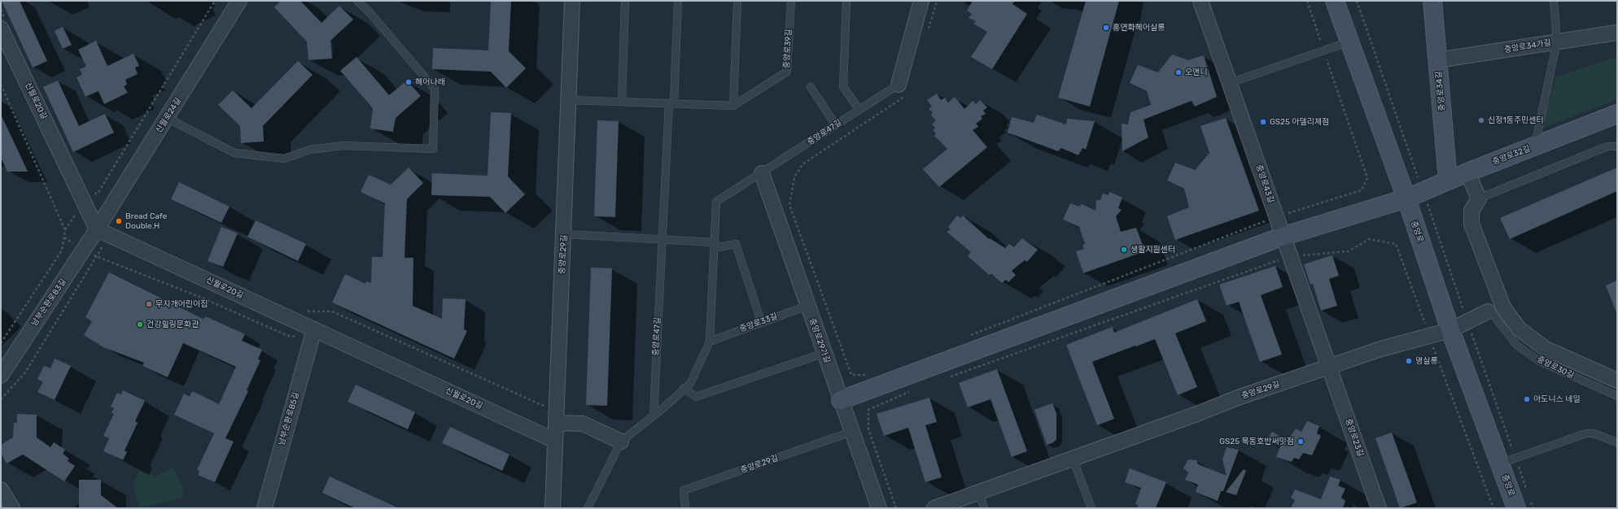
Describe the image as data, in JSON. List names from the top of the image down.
{
  "streets": {
    "street": [
      "중앙로34가길",
      "중앙로34길",
      "신월로20길",
      "신월로24길",
      "중앙로32길",
      "중앙로43길",
      "중앙로",
      "중앙로29길",
      "남부순환로83길",
      "중앙로29가길",
      "중앙로30길",
      "남부순환로85길",
      "중앙로23길"
    ],
    "lane": ["중앙로39길", "중앙로47길", "중앙로33길"]
  },
  "crossings": [
    ["중앙로34가길", "중앙로34길"],
    ["중앙로34길", "중앙로32길"],
    ["신월로20길", "신월로24길"],
    ["신월로20길", "중앙로29길"],
    ["신월로20길", "남부순환로83길"],
    ["신월로20길", "남부순환로85길"],
    ["신월로24길", "남부순환로83길"],
    ["중앙로47길", "중앙로33길"],
    ["중앙로47길", "중앙로29가길"],
    ["중앙로32길", "중앙로43길"],
    ["중앙로32길", "중앙로"],
    ["중앙로32길", "중앙로29가길"],
    ["중앙로43길", "중앙로29길"],
    ["중앙로43길", "중앙로23길"],
    ["중앙로", "중앙로29길"],
    ["중앙로", "중앙로30길"],
    ["중앙로29길", "중앙로29가길"],
    ["중앙로29길", "중앙로30길"],
    ["중앙로29길", "중앙로23길"],
    ["중앙로33길", "중앙로29가길"]
  ],
  "places": [
    "홍연화헤어살롱",
    "오앤디",
    "헤어나래",
    "신정1동주민센터",
    "GS25 아델리체점",
    "Bread Cafe Double.H",
    "생활지원센터",
    "무지개어린이집",
    "건강힐링문화관",
    "명살롱",
    "아도니스 네일",
    "GS25 목동호반써밋점"
  ]
}
